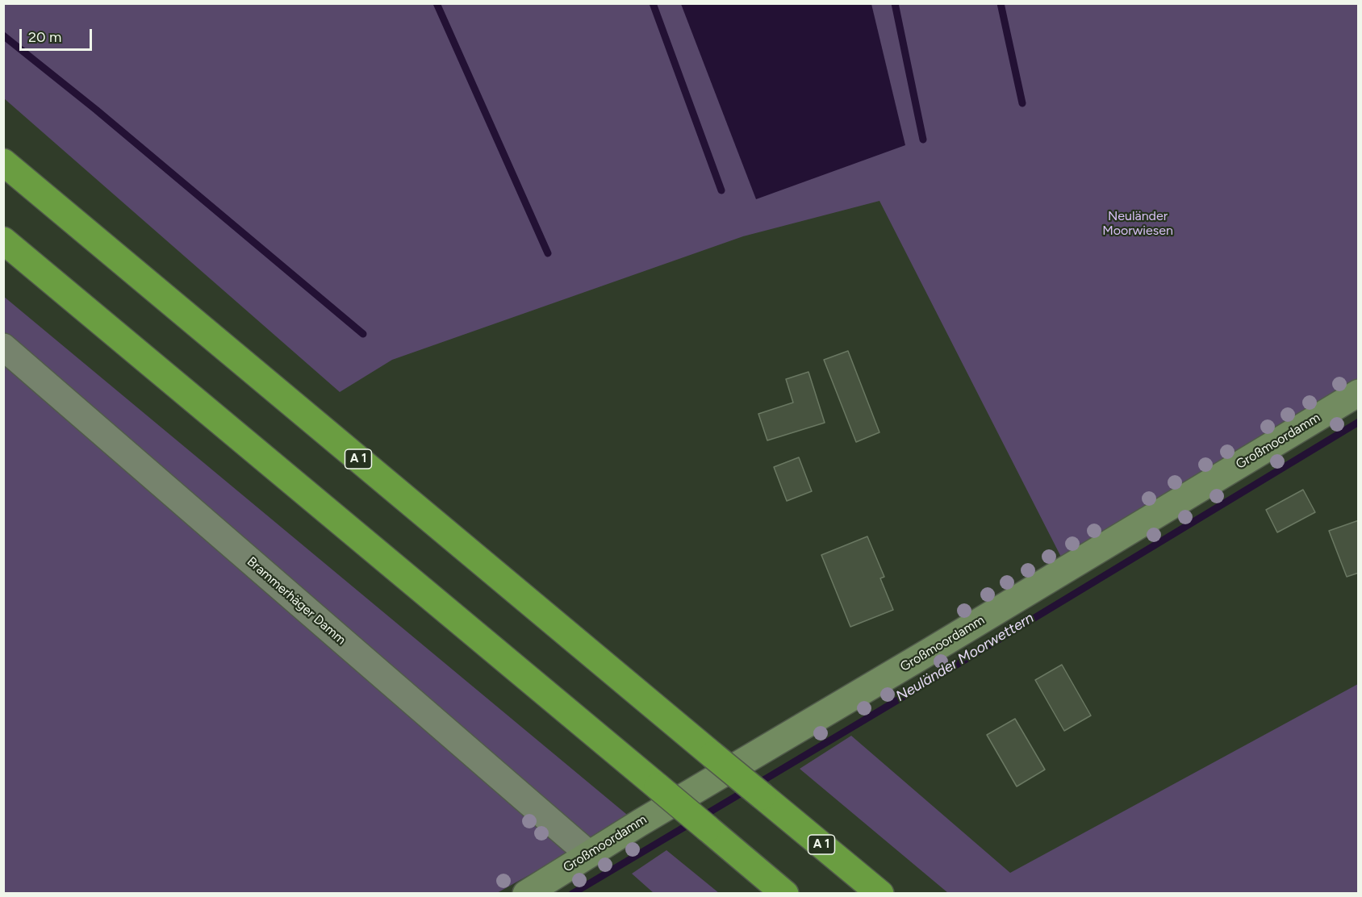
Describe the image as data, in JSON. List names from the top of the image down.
{
  "streets": {
    "highway": ["A 1"],
    "street": ["Großmoordamm", "Brammerhäger Damm"]
  },
  "crossings": [
    ["Großmoordamm", "Brammerhäger Damm"]
  ],
  "water": ["Neuländer Moorwettern"],
  "parks": ["Neuländer Moorwiesen"],
  "scale_bar": "20 m"
}
